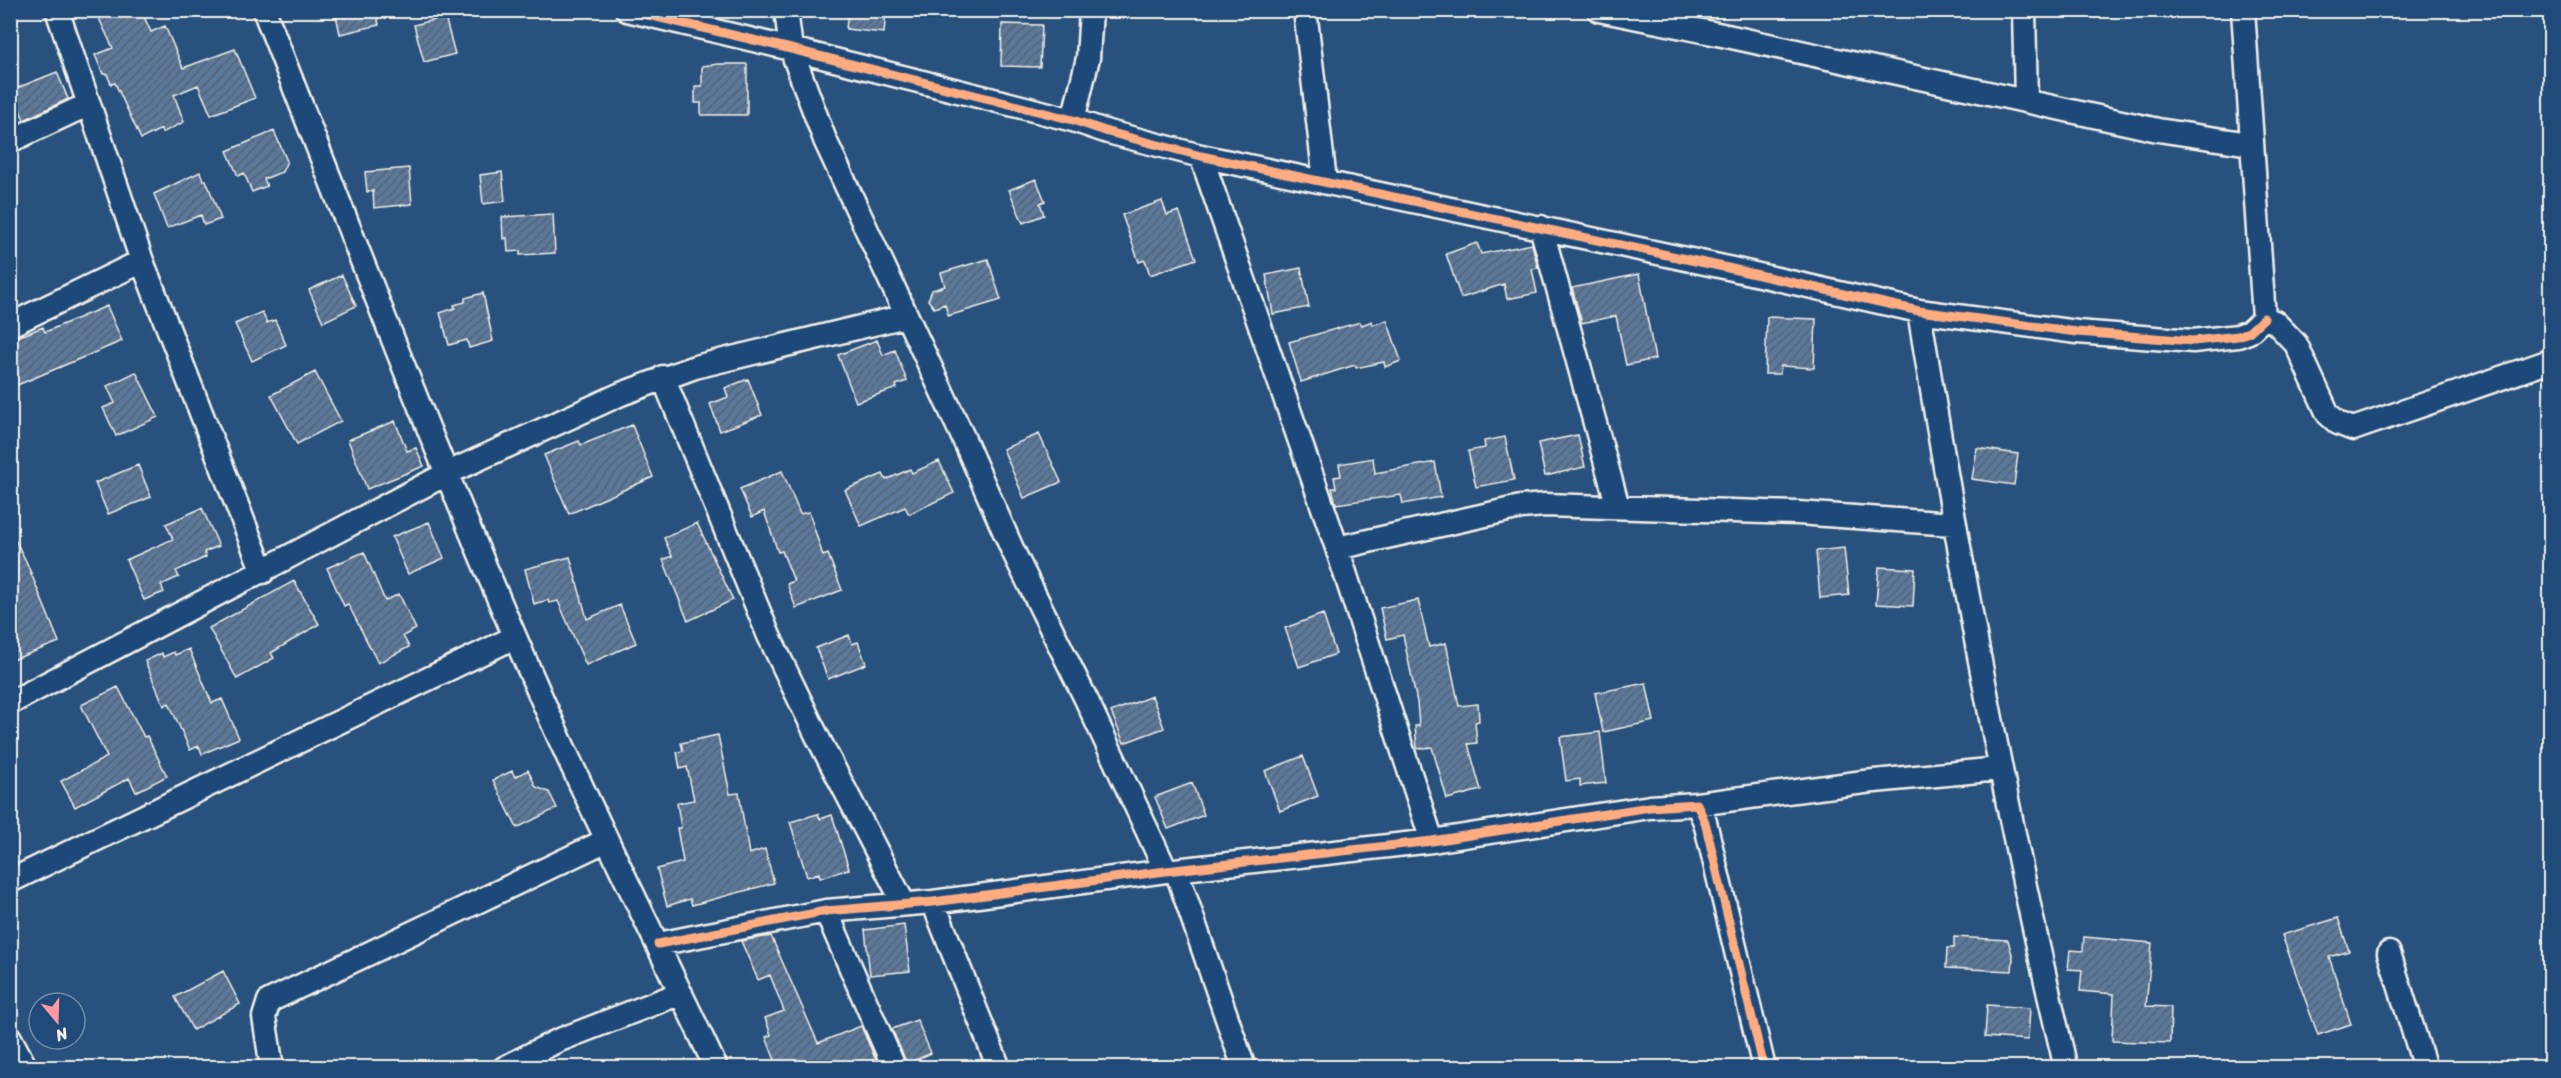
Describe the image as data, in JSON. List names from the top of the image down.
{
  "north": "bottom"
}
